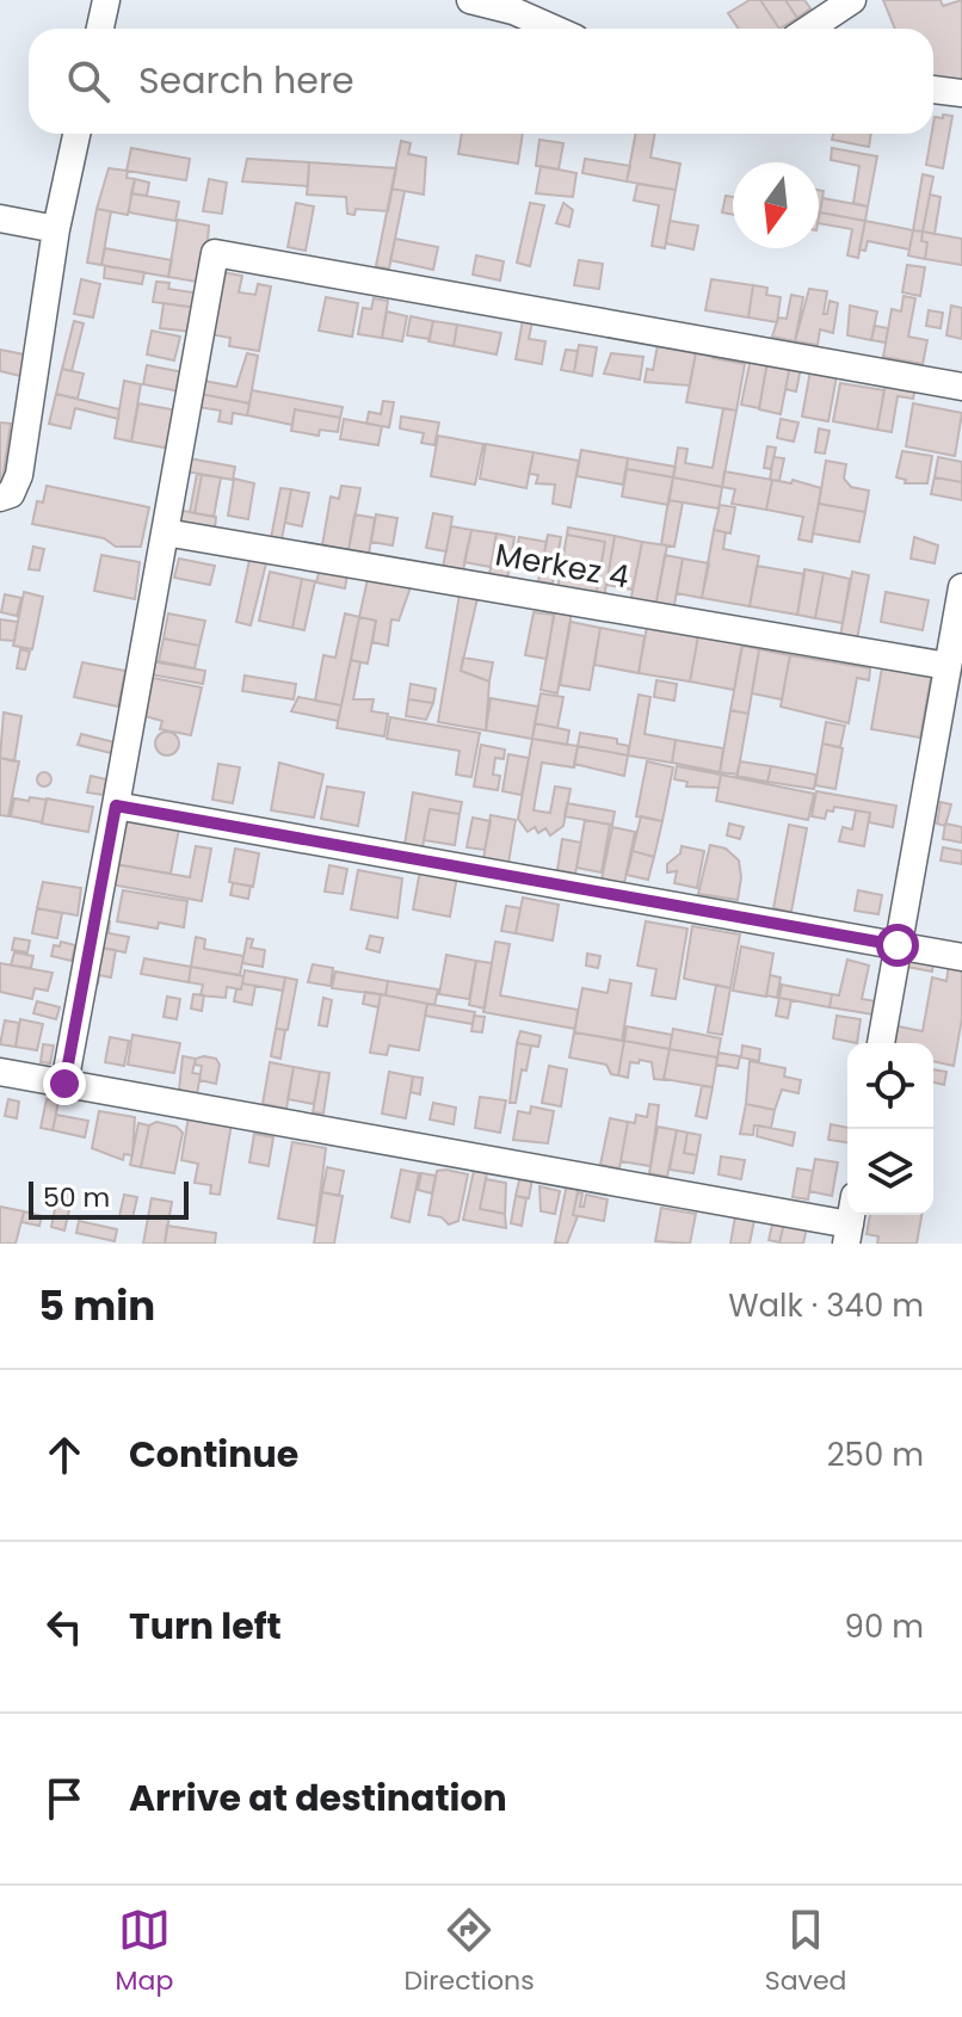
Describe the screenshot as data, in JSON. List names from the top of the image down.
{
  "streets": {
    "street": ["Merkez 4"]
  },
  "scale_bar": "50 m",
  "north": "bottom",
  "page": {
    "search": "Search here",
    "scale": "50 m",
    "heading": ["5 min", "Walk · 340 m"],
    "list": [
      ["Continue", "250 m"],
      ["Turn left", "90 m"],
      "Arrive at destination"
    ],
    "nav": ["Map", "Directions", "Saved"]
  }
}
